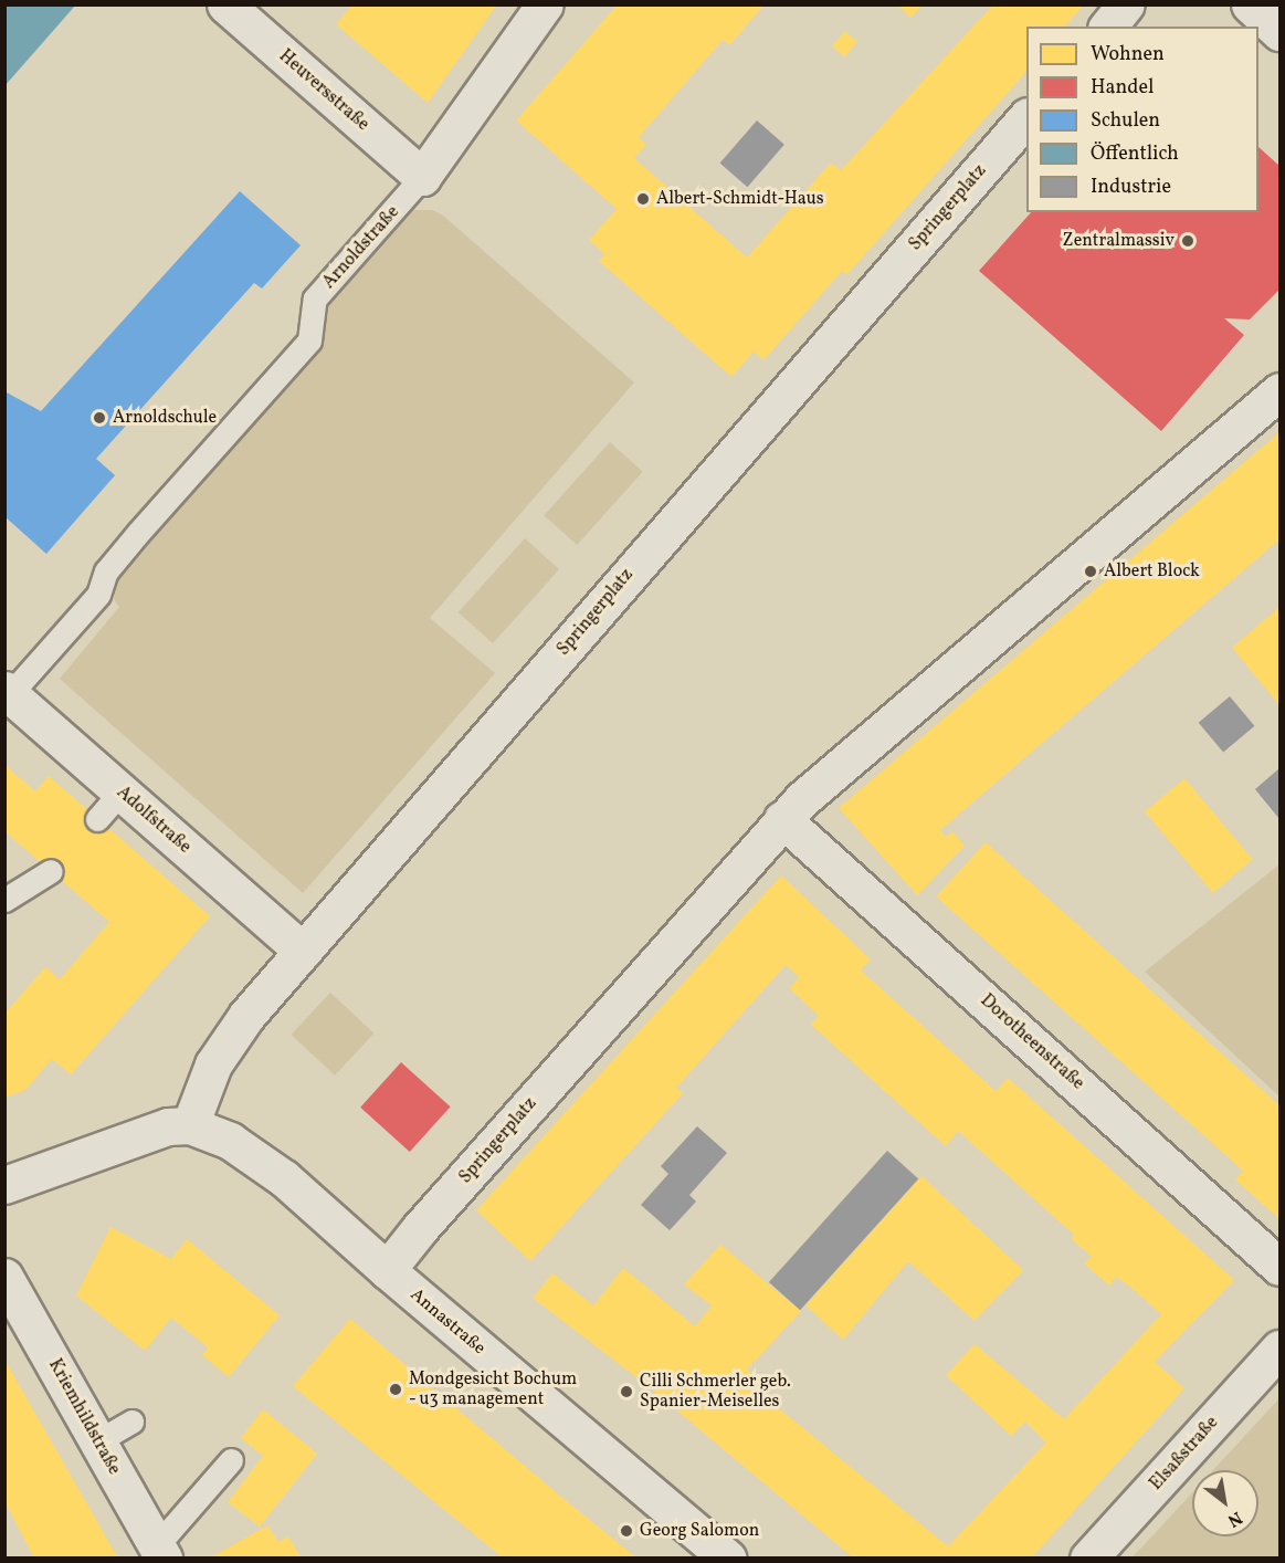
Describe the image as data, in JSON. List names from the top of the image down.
{
  "streets": {
    "street": [
      "Heuversstraße",
      "Springerplatz",
      "Arnoldstraße",
      "Adolfstraße",
      "Dorotheenstraße",
      "Annastraße",
      "Kriemhildstraße",
      "Elsaßstraße"
    ]
  },
  "crossings": [
    ["Heuversstraße", "Arnoldstraße"],
    ["Springerplatz", "Adolfstraße"],
    ["Springerplatz", "Dorotheenstraße"],
    ["Springerplatz", "Annastraße"],
    ["Arnoldstraße", "Adolfstraße"]
  ],
  "places": [
    "Albert-Schmidt-Haus",
    "Zentralmassiv",
    "Arnoldschule",
    "Albert Block",
    "Mondgesicht Bochum - u3 management",
    "Cilli Schmerler geb. Spanier-Meiselles",
    "Georg Salomon"
  ],
  "legend": [
    "Wohnen",
    "Handel",
    "Schulen",
    "Öffentlich",
    "Industrie"
  ],
  "north": "bottom right"
}
